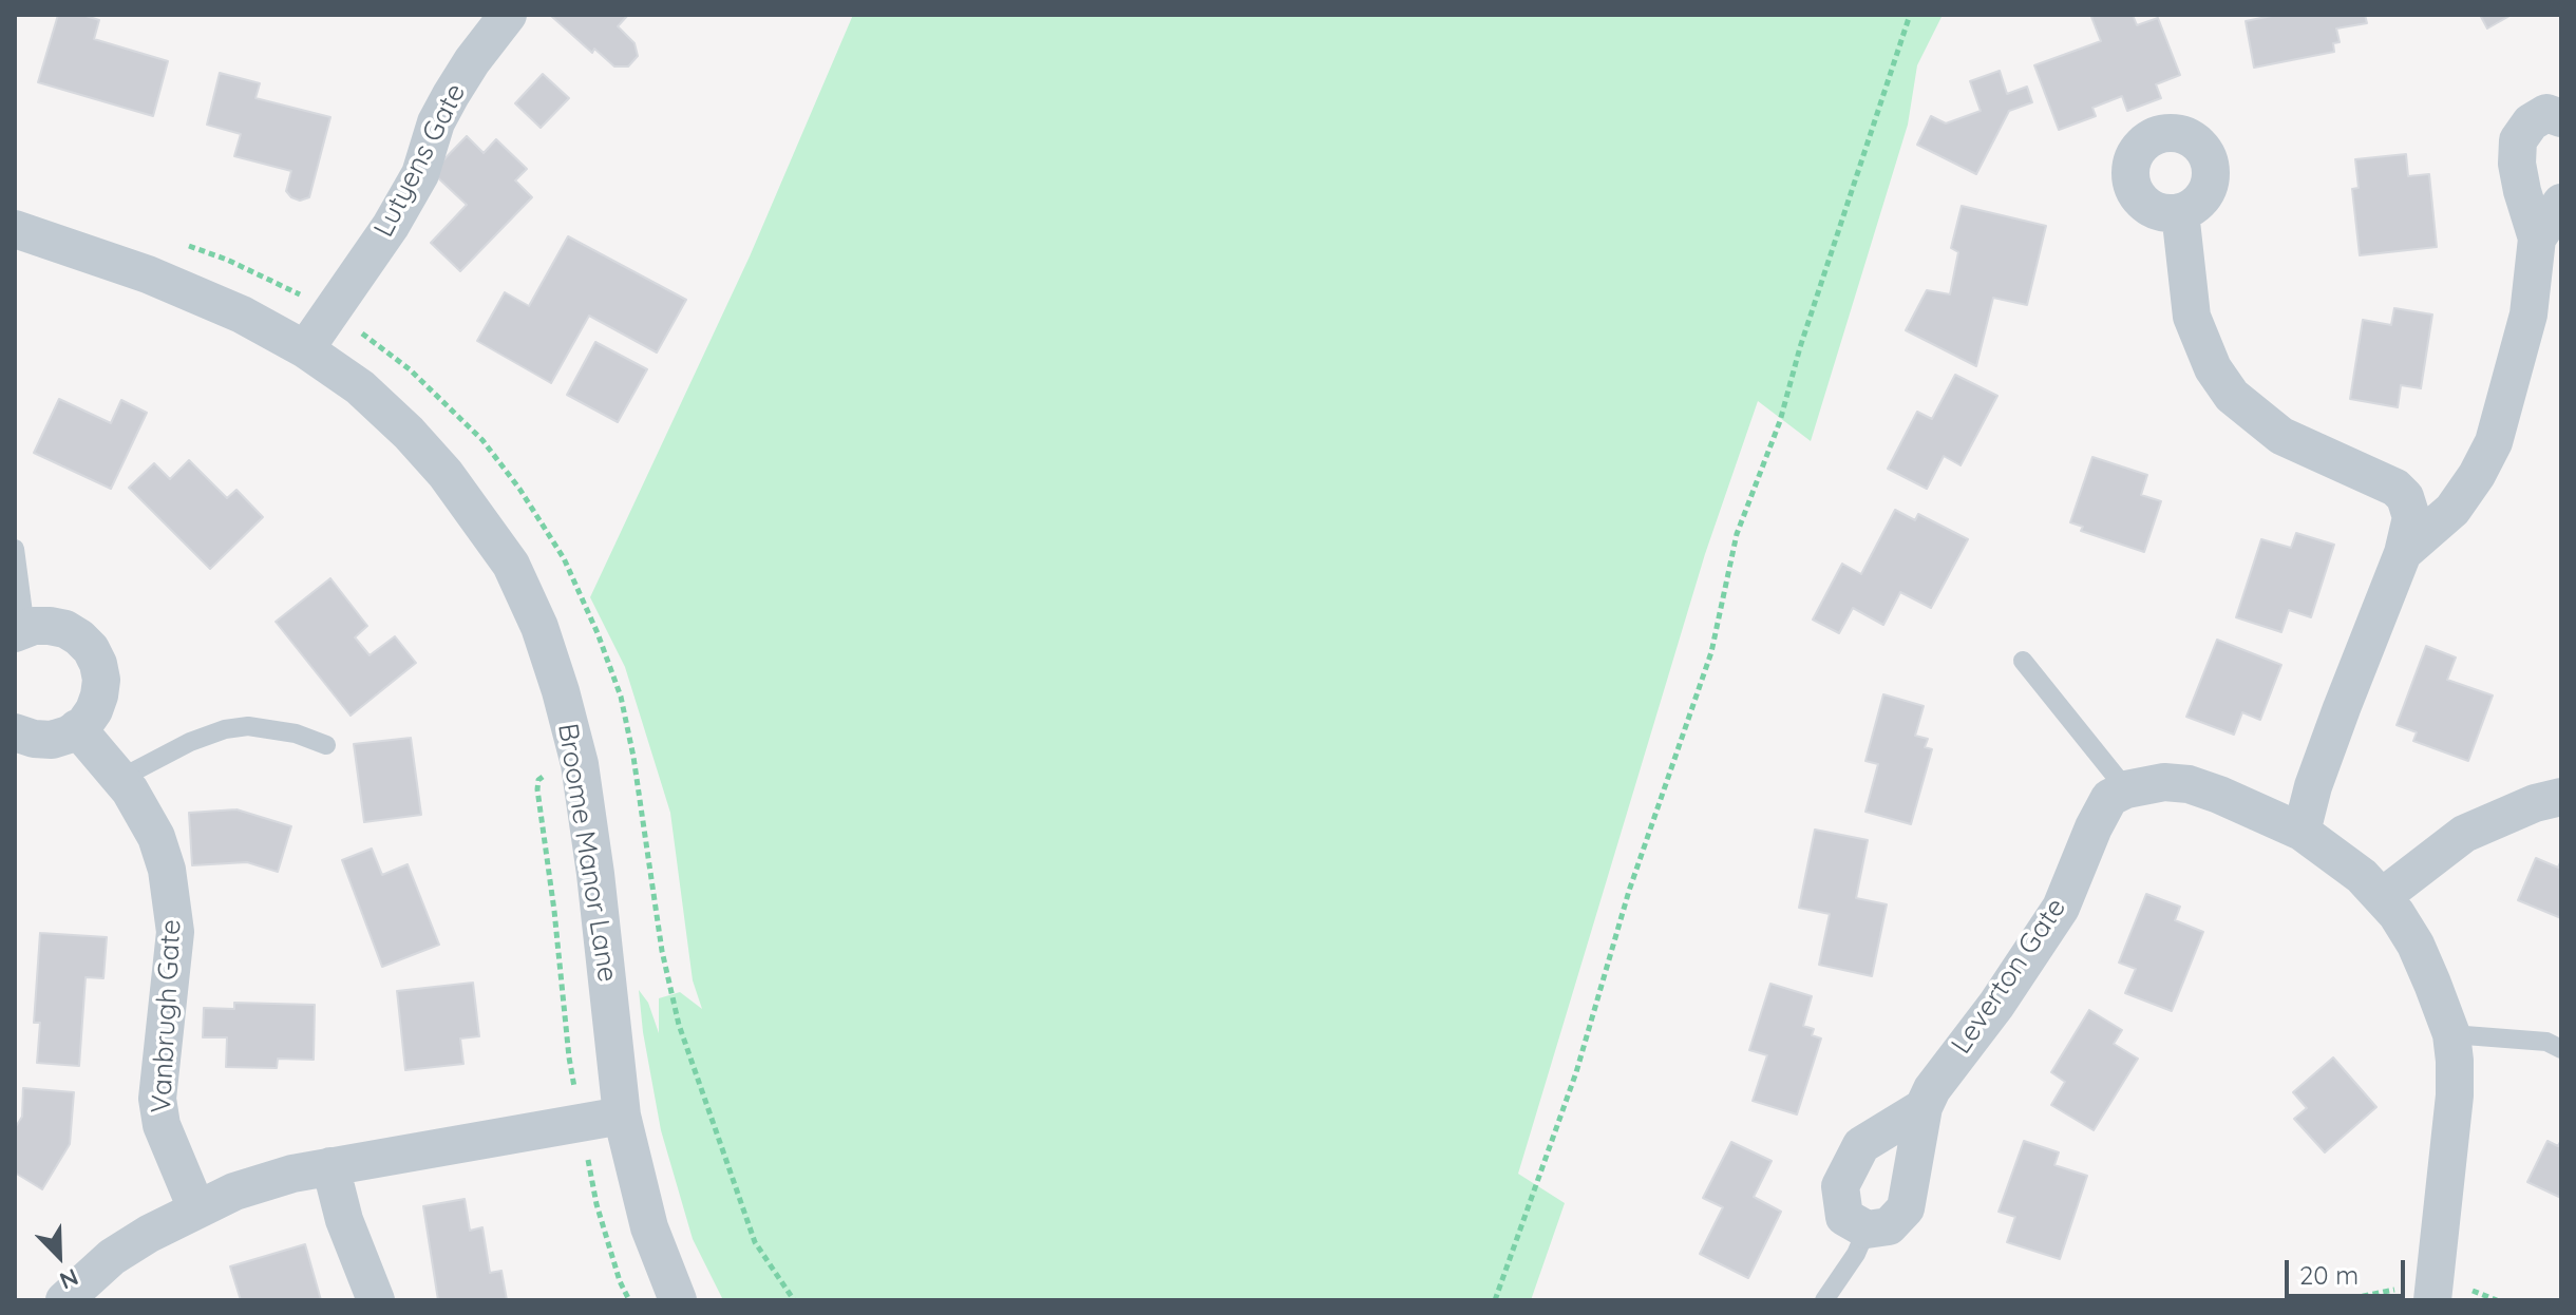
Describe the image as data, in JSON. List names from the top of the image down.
{
  "streets": {
    "street": [
      "Lutyens Gate",
      "Broome Manor Lane",
      "Leverton Gate",
      "Vanbrugh Gate"
    ]
  },
  "crossings": [
    ["Lutyens Gate", "Broome Manor Lane"]
  ],
  "scale_bar": "20 m",
  "north": "bottom right"
}
